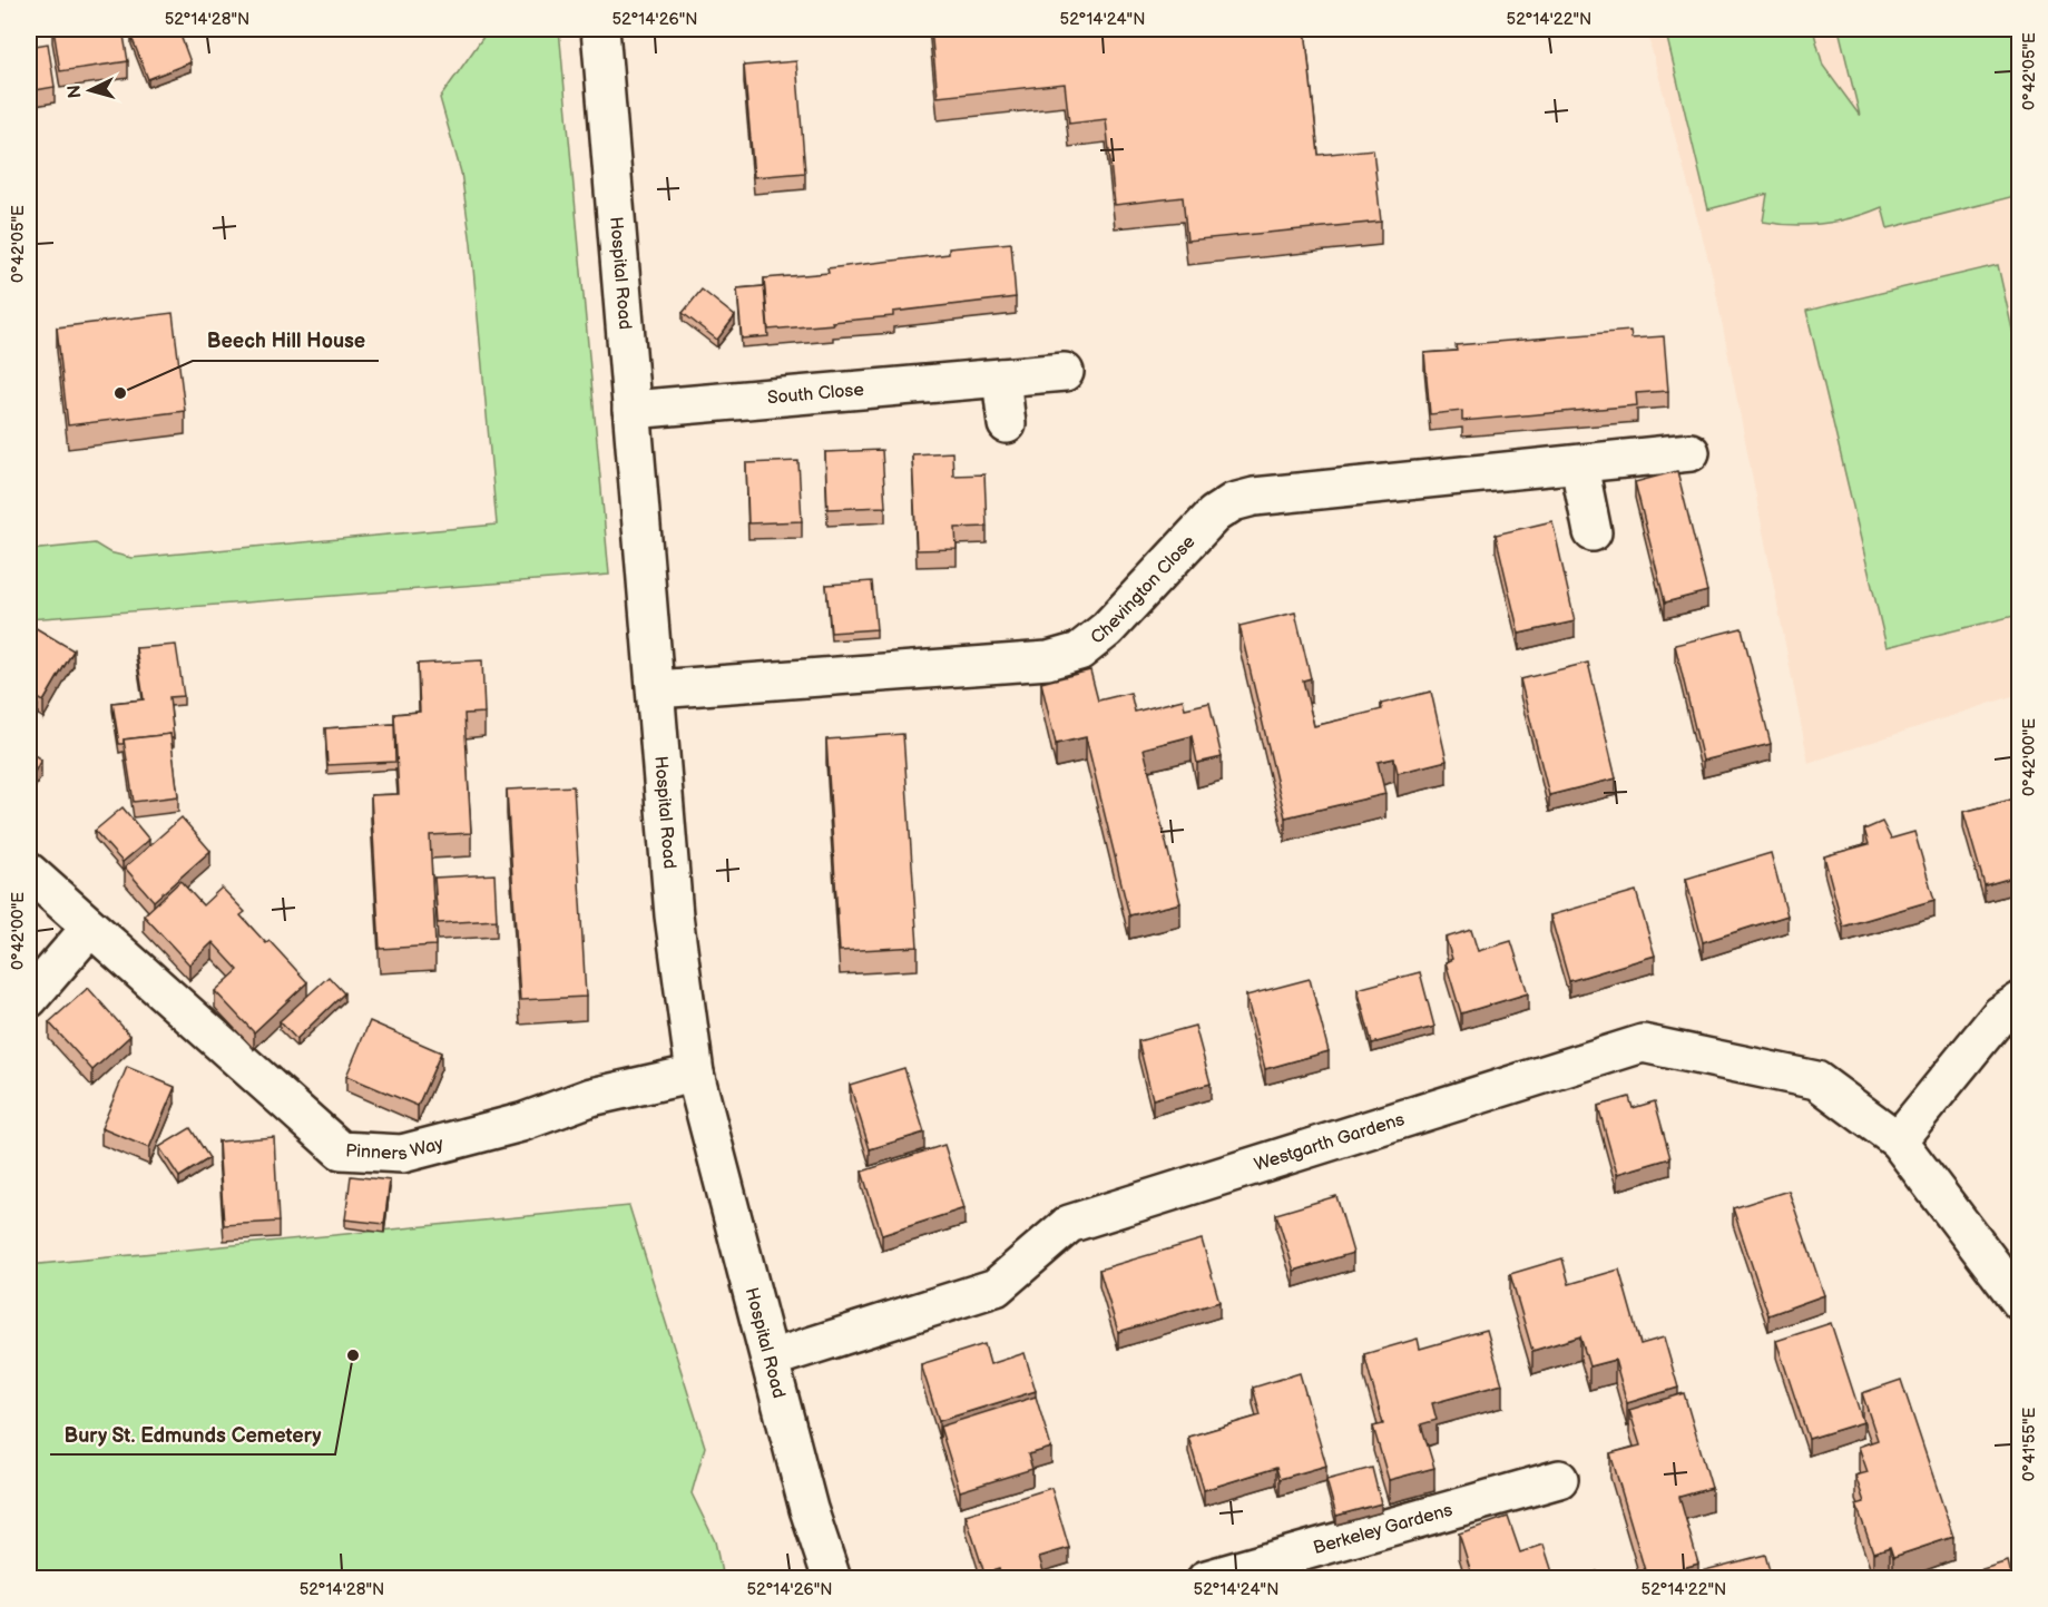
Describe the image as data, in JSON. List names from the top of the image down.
{
  "streets": {
    "street": [
      "Hospital Road",
      "South Close",
      "Chevington Close",
      "Westgarth Gardens",
      "Pinners Way",
      "Berkeley Gardens"
    ]
  },
  "crossings": [
    ["Hospital Road", "South Close"],
    ["Hospital Road", "Chevington Close"],
    ["Hospital Road", "Westgarth Gardens"],
    ["Hospital Road", "Pinners Way"]
  ],
  "places": ["Beech Hill House", "Bury St. Edmunds Cemetery"],
  "north": "left",
  "coordinates": [
    "52°14'28\"N",
    "52°14'26\"N",
    "52°14'24\"N",
    "52°14'22\"N",
    "0°42'05\"E",
    "0°42'00\"E",
    "0°41'55\"E"
  ]
}
